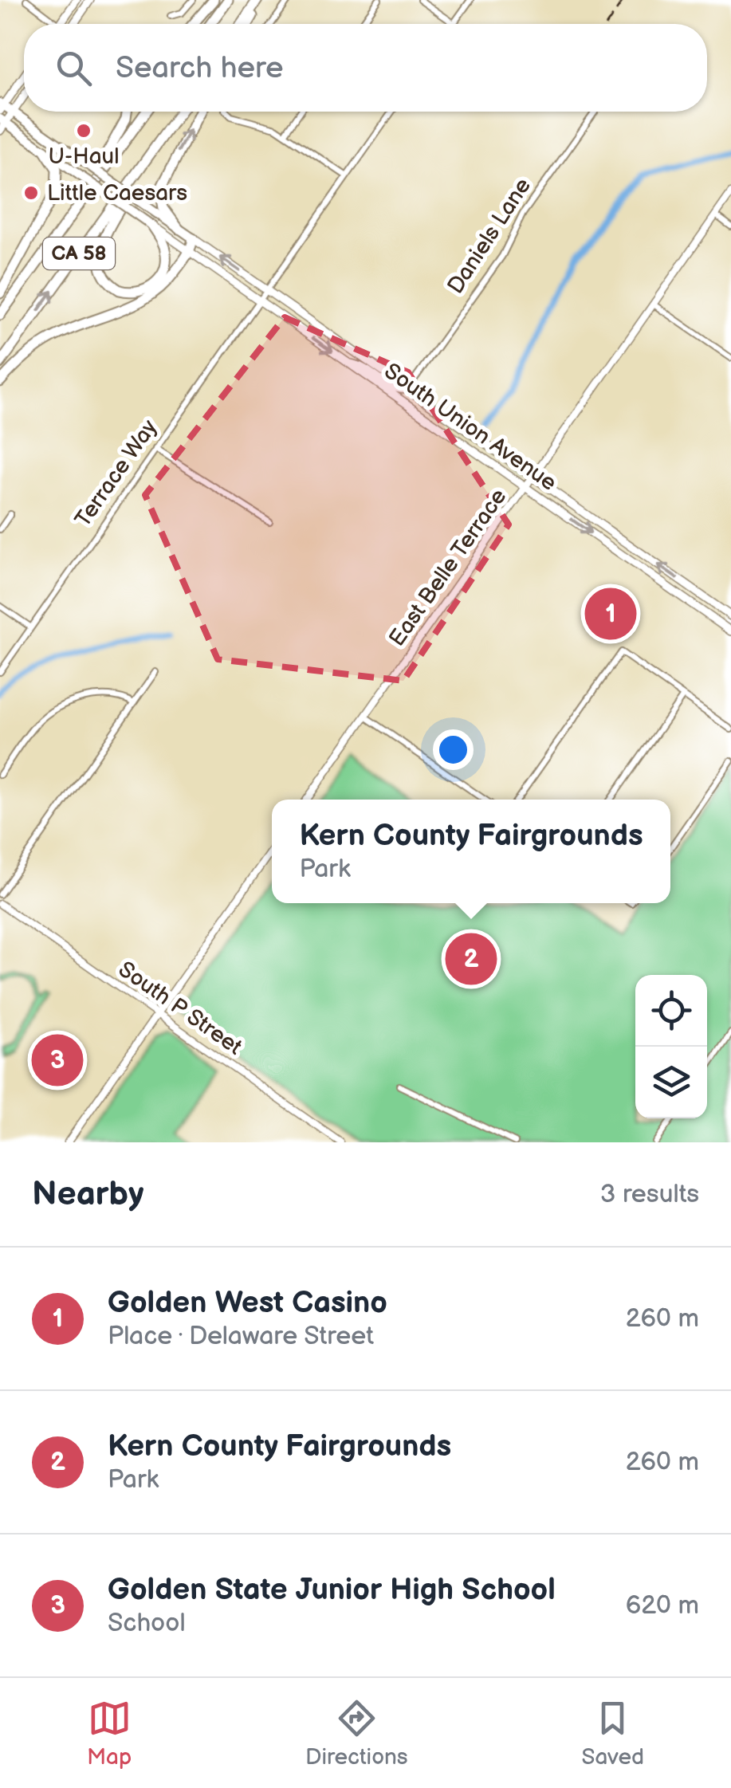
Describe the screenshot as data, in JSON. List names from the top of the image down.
{
  "streets": {
    "highway": ["CA 58"],
    "main road": ["South Union Avenue"],
    "street": [
      "Daniels Lane",
      "Terrace Way",
      "East Belle Terrace",
      "South P Street"
    ]
  },
  "crossings": [
    ["Daniels Lane", "South Union Avenue"],
    ["South Union Avenue", "Terrace Way"],
    ["South Union Avenue", "East Belle Terrace"]
  ],
  "places": ["U-Haul", "Little Caesars"],
  "page": {
    "search": "Search here",
    "pins": ["1", "2", "3"],
    "popup": ["Kern County Fairgrounds", "Park"],
    "heading": ["Nearby", "3 results"],
    "list": [
      {
        "mark": "1",
        "name": "Golden West Casino",
        "note": "Place · Delaware Street",
        "value": "260 m"
      },
      {
        "mark": "2",
        "name": "Kern County Fairgrounds",
        "note": "Park",
        "value": "260 m"
      },
      {
        "mark": "3",
        "name": "Golden State Junior High School",
        "note": "School",
        "value": "620 m"
      }
    ],
    "nav": ["Map", "Directions", "Saved"]
  }
}
